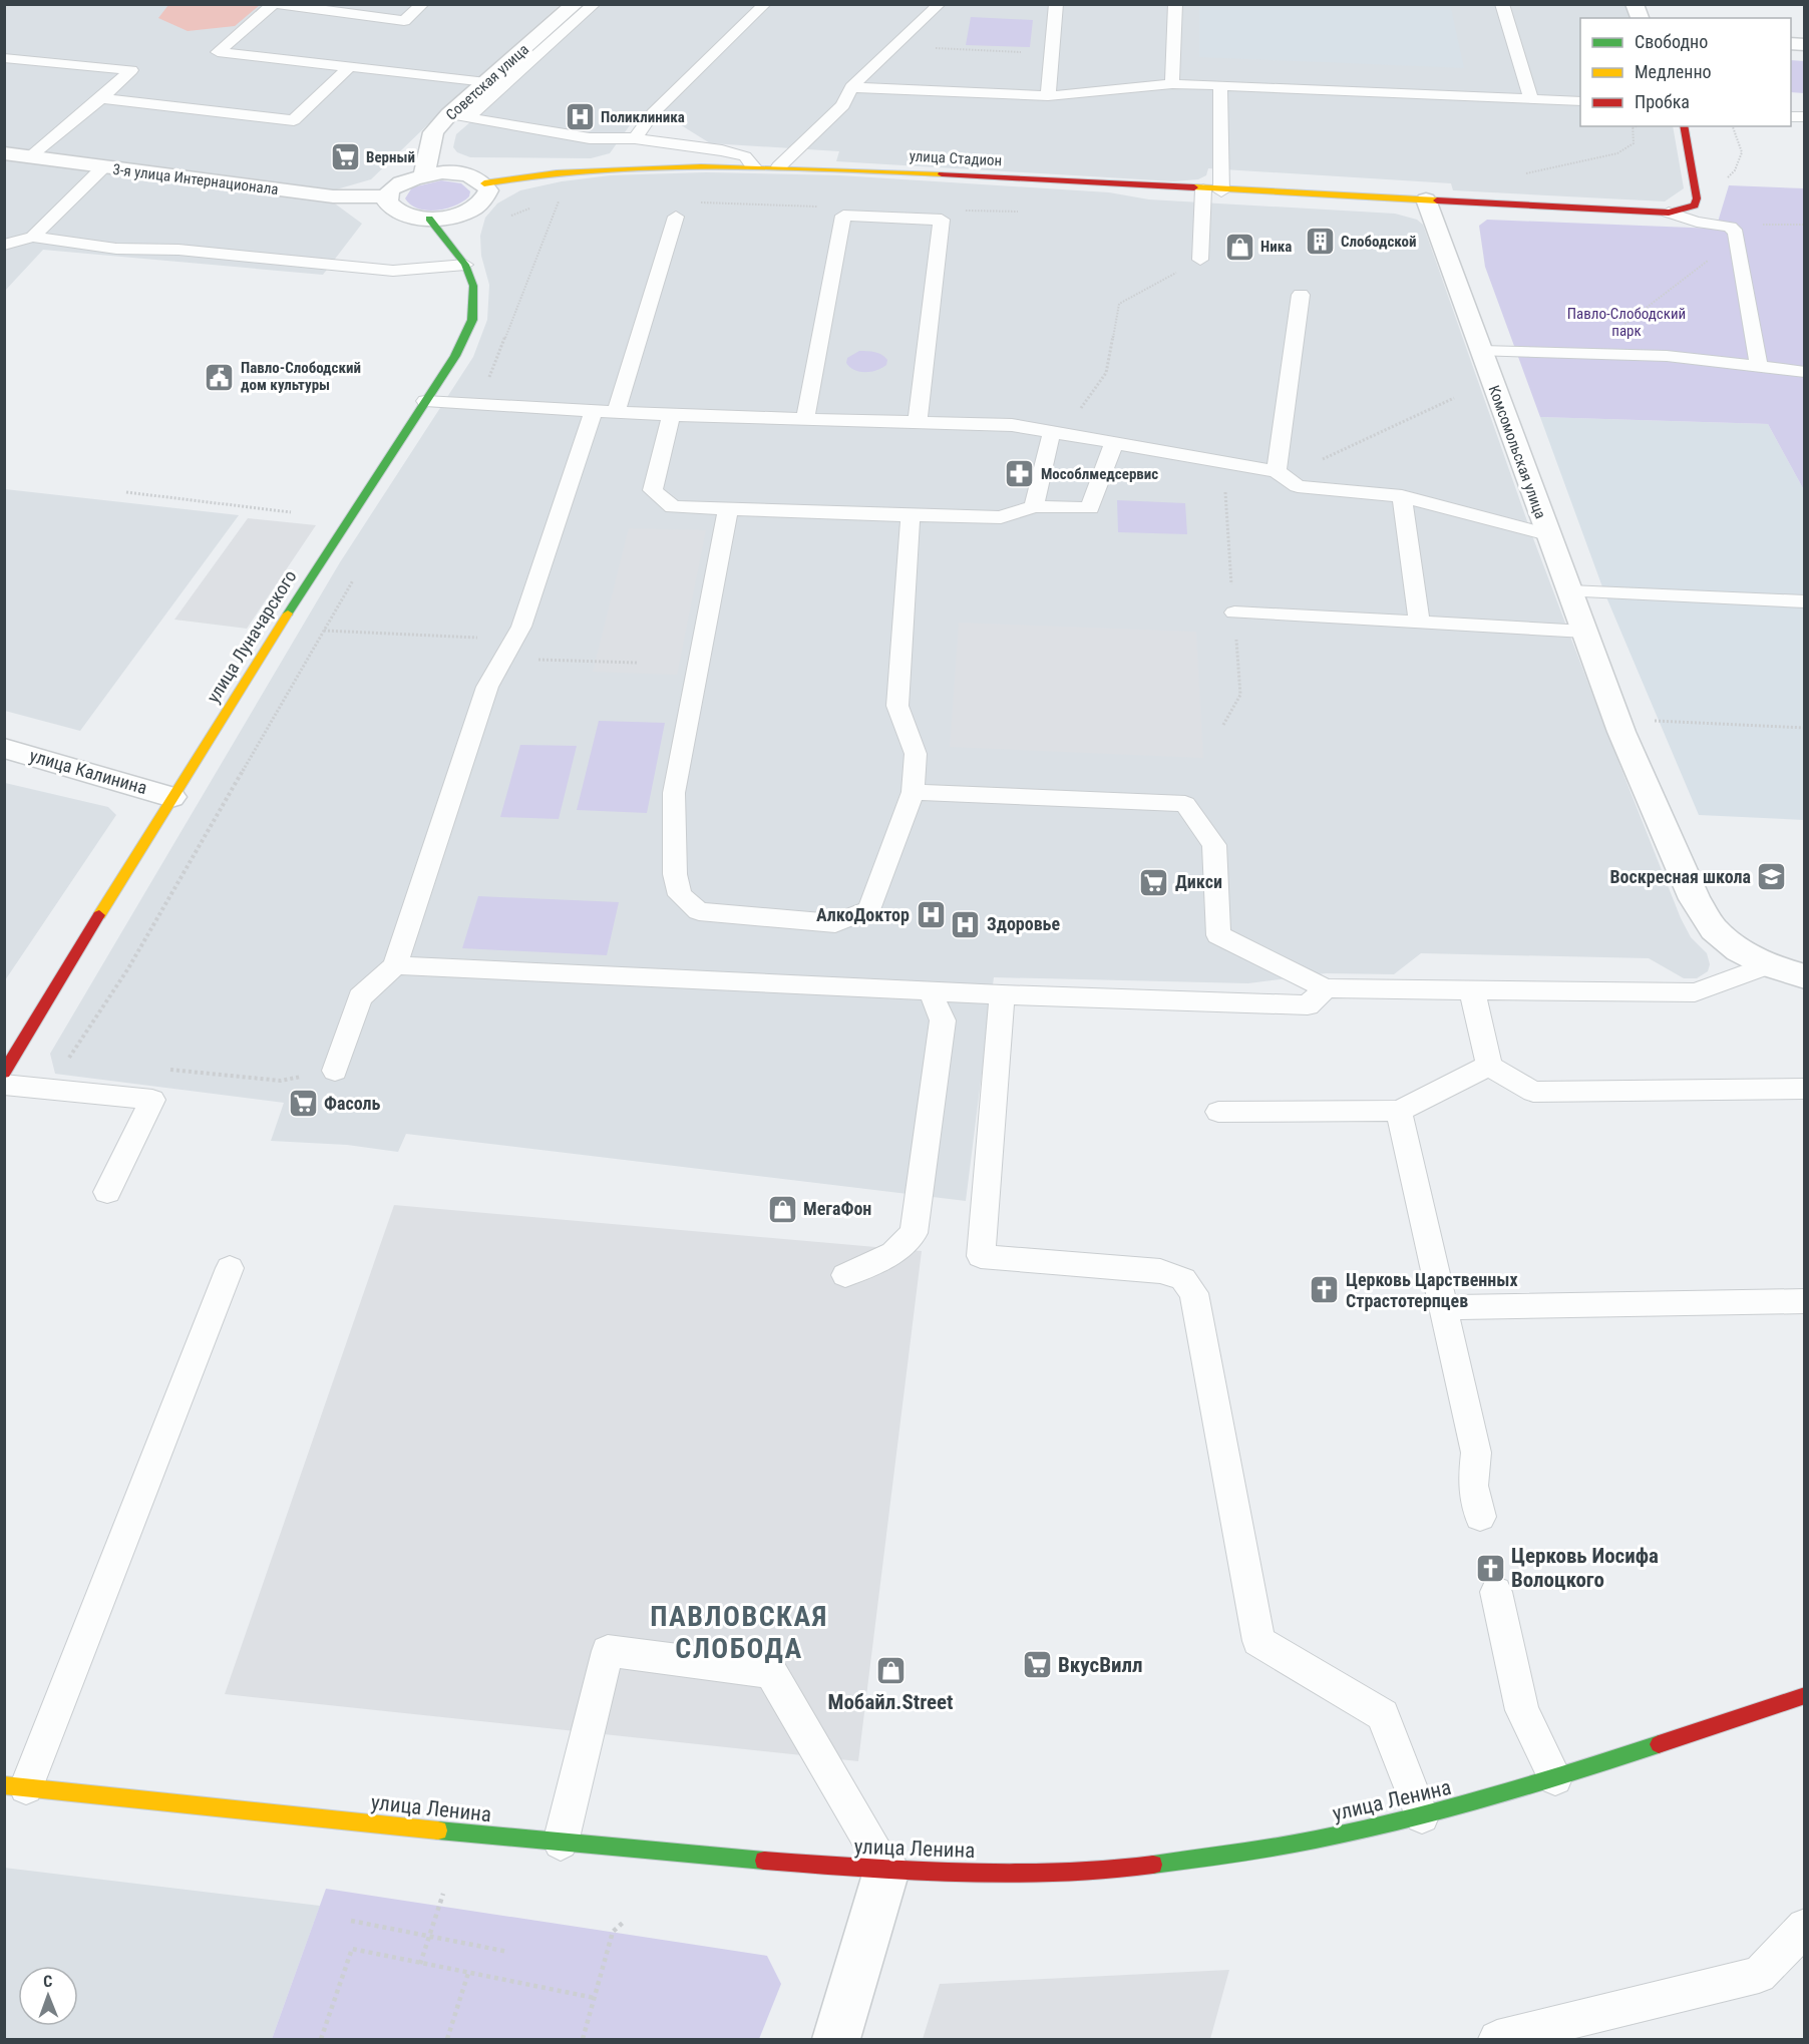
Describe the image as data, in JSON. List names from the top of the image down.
{
  "streets": {
    "street": [
      "Советская улица",
      "улица Стадион",
      "3-я улица Интернационала",
      "Комсомольская улица",
      "улица Луначарского",
      "улица Калинина",
      "улица Ленина"
    ]
  },
  "crossings": [
    ["улица Стадион", "Комсомольская улица"],
    ["улица Луначарского", "улица Калинина"]
  ],
  "districts": ["ПАВЛОВСКАЯ СЛОБОДА"],
  "parks": ["Павло-Слободский парк"],
  "places": {
    "hospital": ["Поликлиника", "АлкоДоктор", "Здоровье"],
    "supermarket": [
      "Верный",
      "Дикси",
      "Фасоль",
      "ВкусВилл"
    ],
    "building": ["Слободской"],
    "shop": ["Ника", "МегаФон", "Мобайл.Street"],
    "public building": ["Павло-Слободский дом культуры"],
    "pharmacy": ["Мособлмедсервис"],
    "school or university": ["Воскресная школа"],
    "church": ["Церковь Царственных Страстотерпцев", "Церковь Иосифа Волоцкого"]
  },
  "legend": ["Свободно", "Медленно", "Пробка"],
  "north": "top"
}
